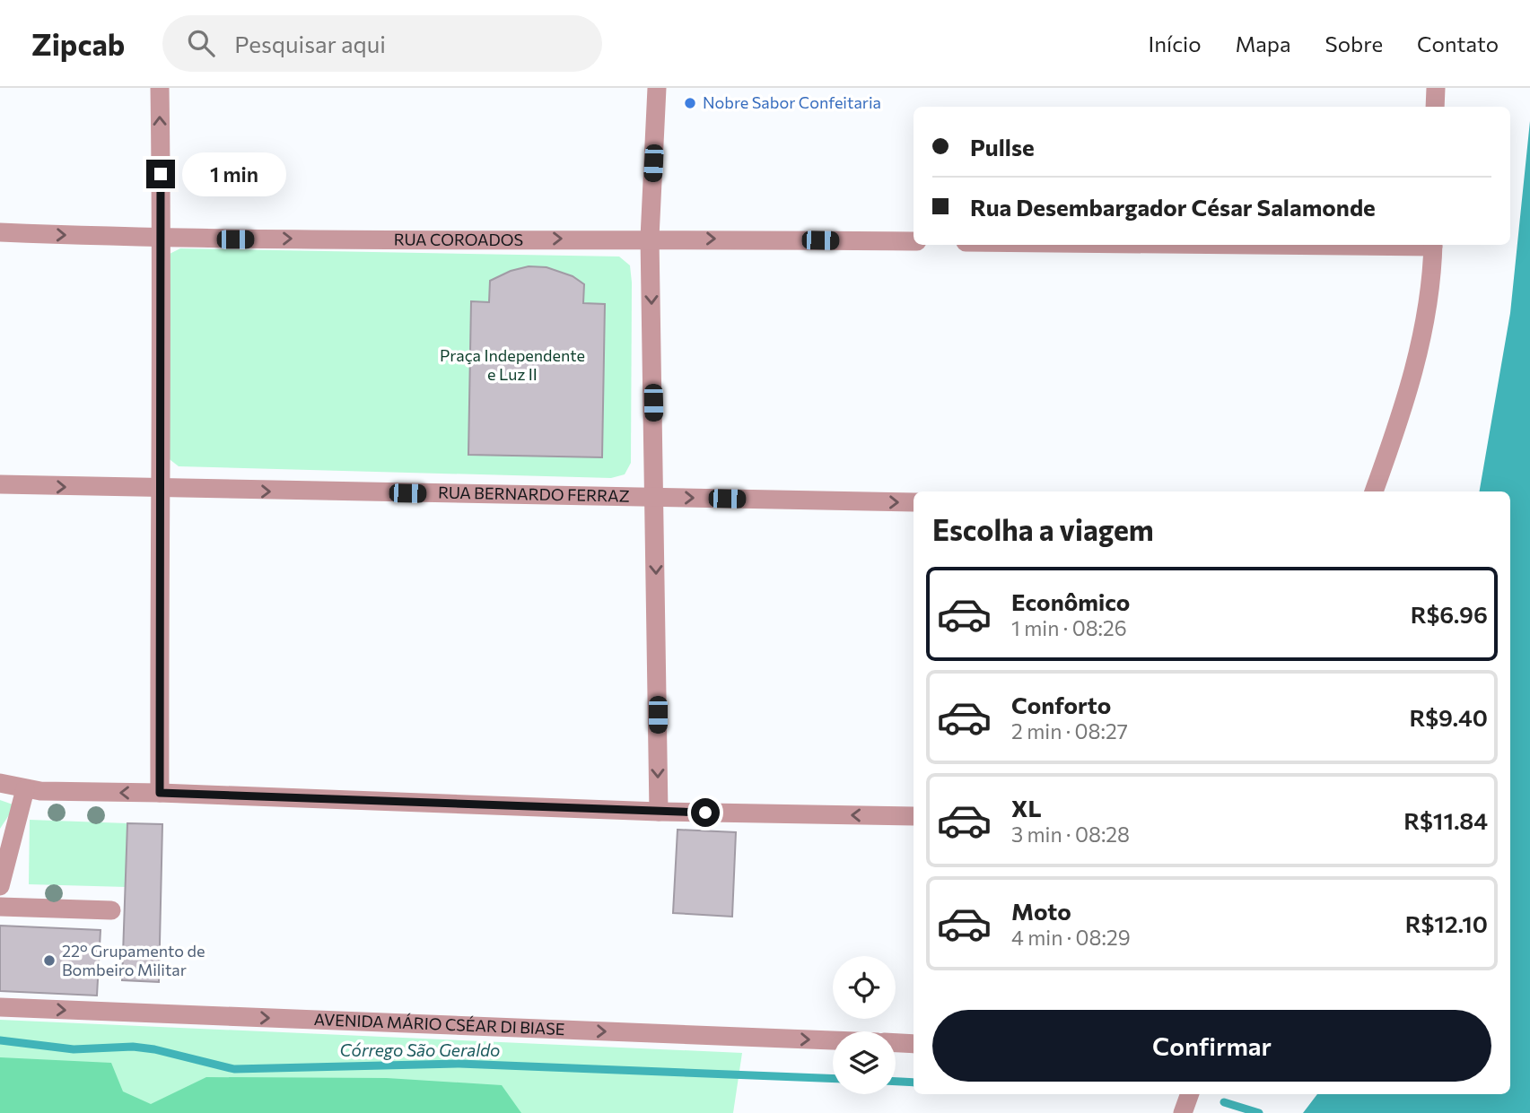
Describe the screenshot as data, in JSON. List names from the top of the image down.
{
  "streets": {
    "street": ["RUA COROADOS", "RUA BERNARDO FERRAZ", "AVENIDA MÁRIO CSÉAR DI BIASE"]
  },
  "one_way": ["RUA COROADOS", "RUA BERNARDO FERRAZ", "AVENIDA MÁRIO CSÉAR DI BIASE"],
  "water": ["Córrego São Geraldo"],
  "parks": ["Praça Independente e Luz II"],
  "places": ["Nobre Sabor Confeitaria", "22° Grupamento de Bombeiro Militar"],
  "page": {
    "header": "Zipcab",
    "search": "Pesquisar aqui",
    "nav": [
      "Início",
      "Mapa",
      "Sobre",
      "Contato"
    ],
    "banner": ["Pullse", "Rua Desembargador César Salamonde"],
    "bubble": "1 min",
    "heading": "Escolha a viagem",
    "list": [
      {
        "name": "Econômico",
        "note": "1 min · 08:26",
        "value": "R$6.96"
      },
      {
        "name": "Conforto",
        "note": "2 min · 08:27",
        "value": "R$9.40"
      },
      {
        "name": "XL",
        "note": "3 min · 08:28",
        "value": "R$11.84"
      },
      {
        "name": "Moto",
        "note": "4 min · 08:29",
        "value": "R$12.10"
      }
    ],
    "buttons": "Confirmar"
  }
}
